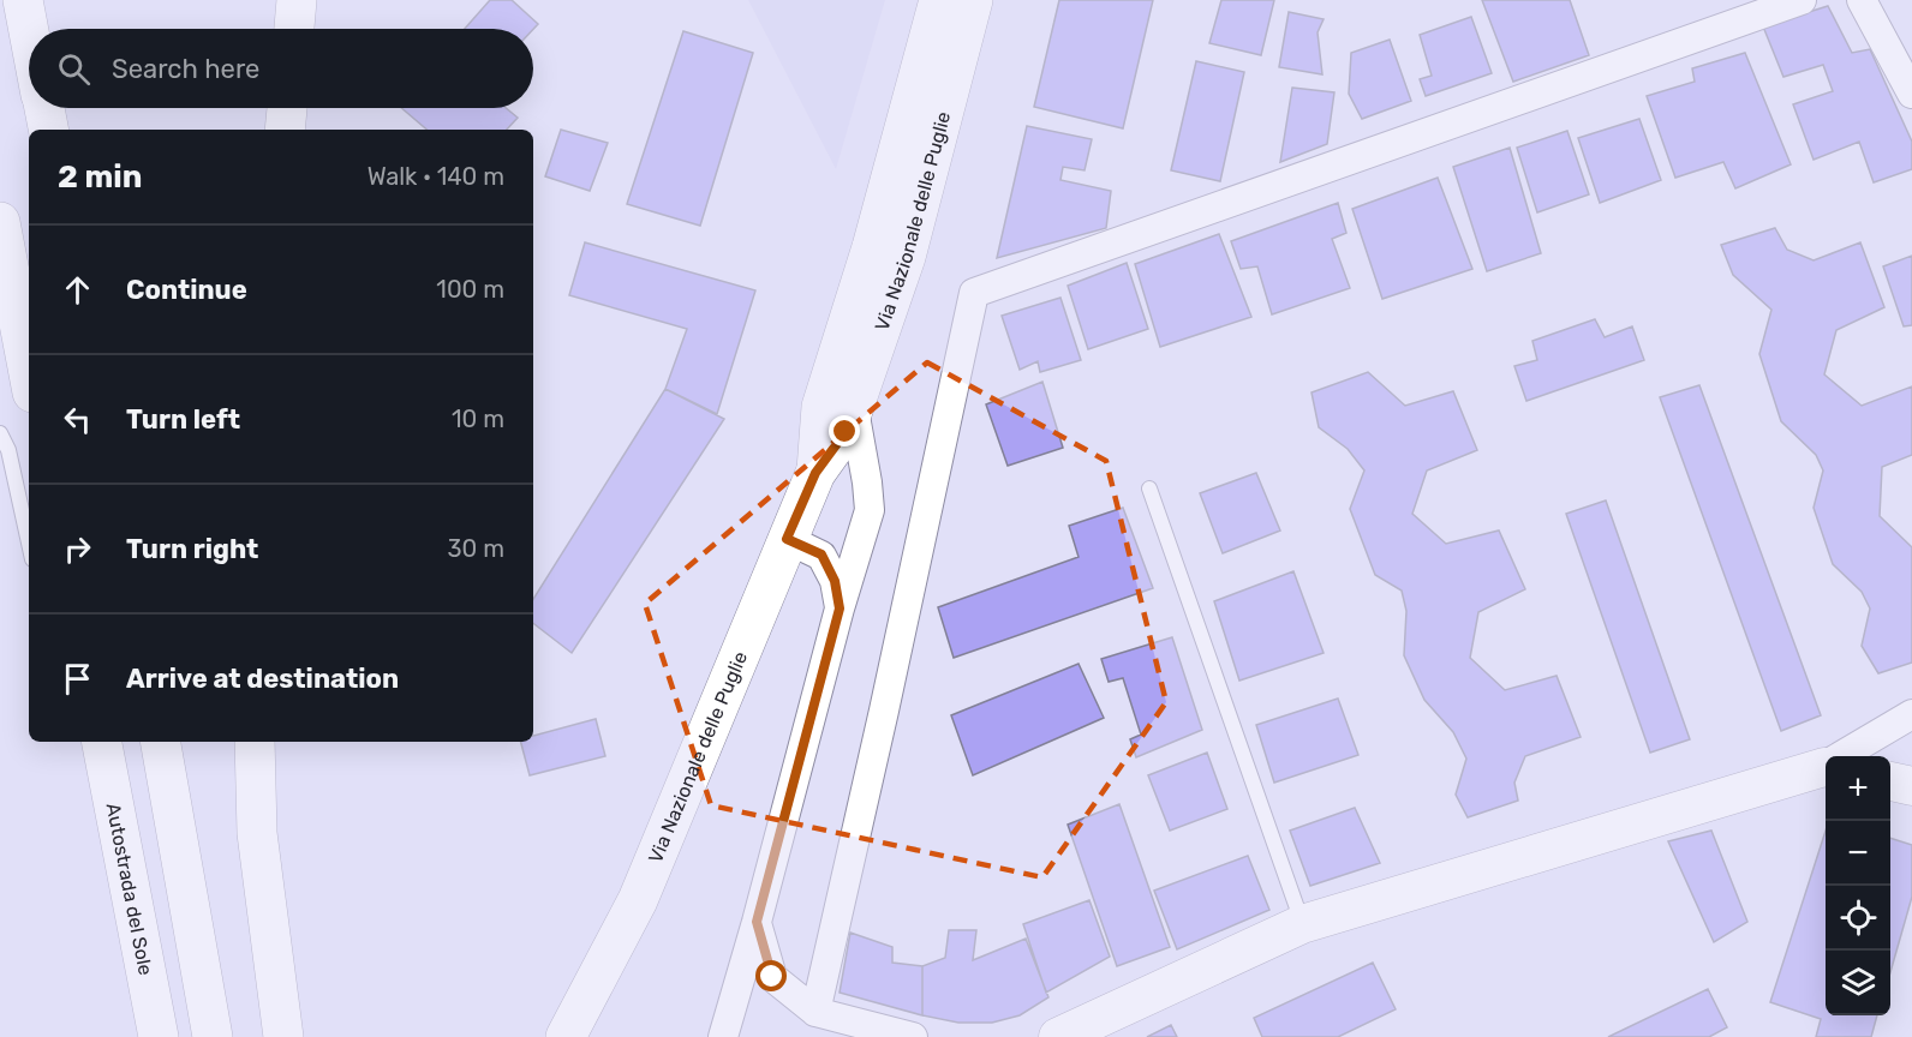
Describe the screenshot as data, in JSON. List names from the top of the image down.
{
  "streets": {
    "main road": ["Via Nazionale delle Puglie", "Autostrada del Sole"]
  },
  "page": {
    "search": "Search here",
    "heading": ["2 min", "Walk · 140 m"],
    "list": [
      ["Continue", "100 m"],
      ["Turn left", "10 m"],
      ["Turn right", "30 m"],
      "Arrive at destination"
    ],
    "map_buttons": ["+", "−"]
  }
}
